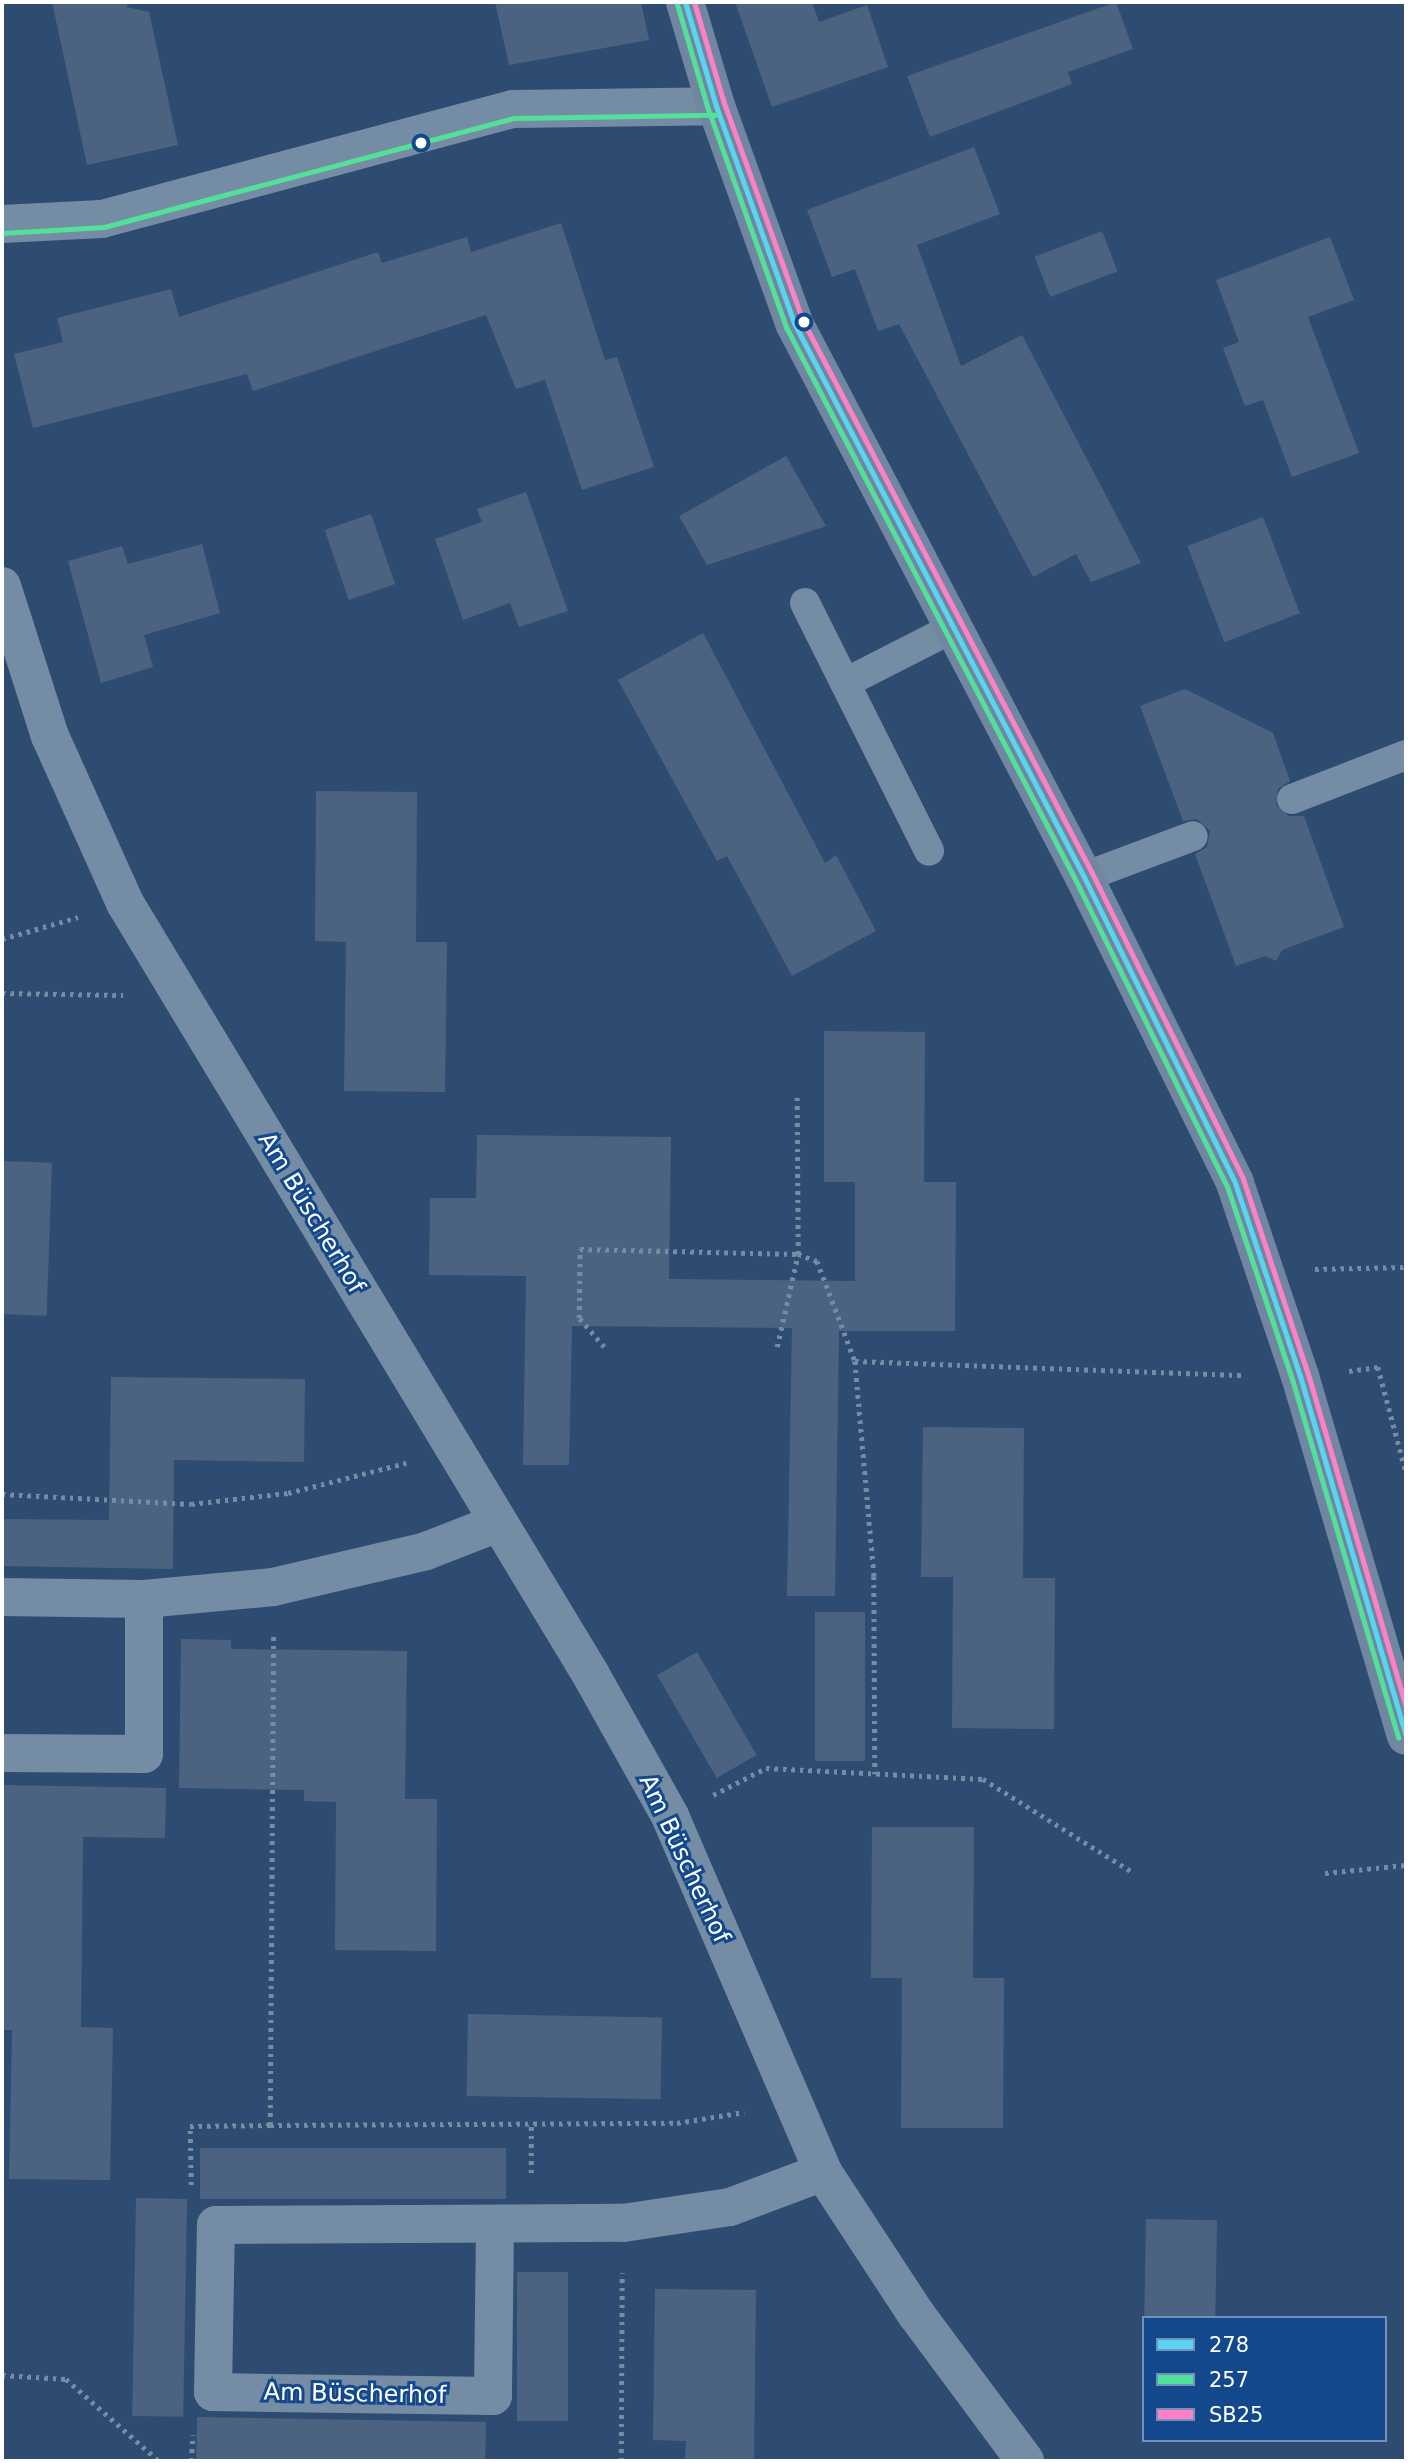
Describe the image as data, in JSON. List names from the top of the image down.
{
  "streets": {
    "street": ["Am Büscherhof"]
  },
  "lines": ["transit line 278", "transit line SB25", "transit line 257"],
  "legend": ["278", "257", "SB25"]
}
